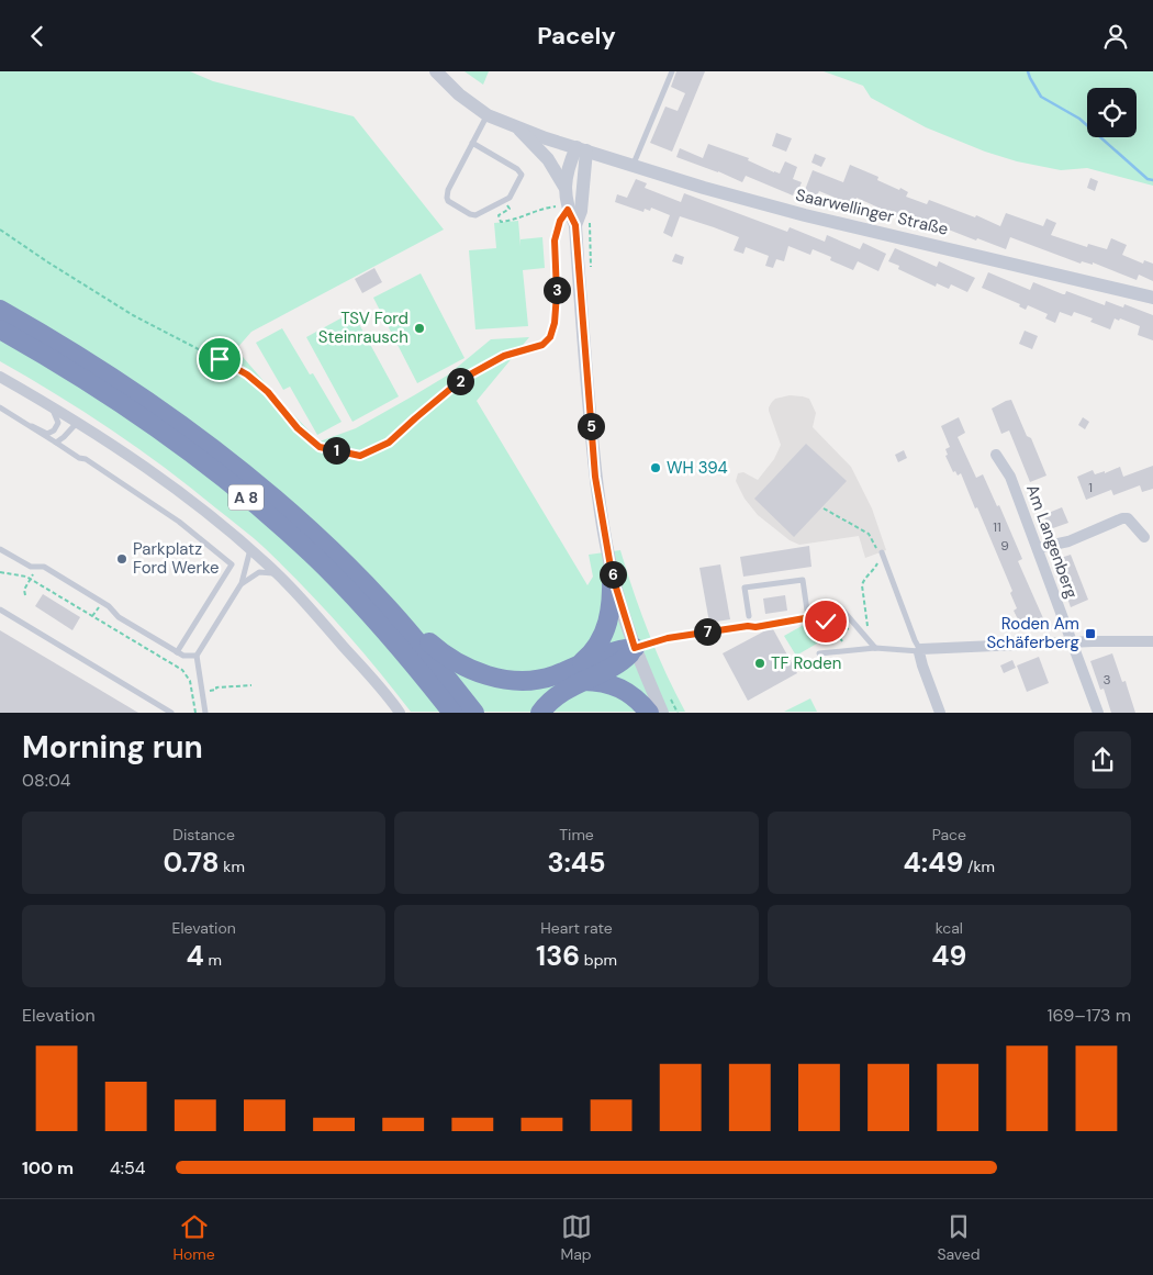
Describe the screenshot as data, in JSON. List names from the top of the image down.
{
  "streets": {
    "highway": ["A 8"],
    "street": ["Saarwellinger Straße", "Am Langenberg"]
  },
  "places": {
    "other": [
      "TSV Ford Steinrausch",
      "WH 394",
      "Parkplatz Ford Werke",
      "TF Roden"
    ],
    "transit": ["Roden Am Schäferberg"]
  },
  "house_numbers": [
    "1",
    "11",
    "9",
    "3"
  ],
  "page": {
    "header": "Pacely",
    "pins": [
      "3",
      "2",
      "5",
      "1",
      "6",
      "7"
    ],
    "heading": ["Morning run", "08:04"],
    "stats": [
      ["Distance", "0.78 km"],
      ["Time", "3:45"],
      ["Pace", "4:49 /km"],
      ["Elevation", "4 m"],
      ["Heart rate", "136 bpm"],
      ["kcal", "49"]
    ],
    "chart": ["Elevation", "169–173 m"],
    "list": [
      {
        "name": "100 m",
        "note": "4:54"
      }
    ],
    "tabs": ["Home", "Map", "Saved"]
  }
}
